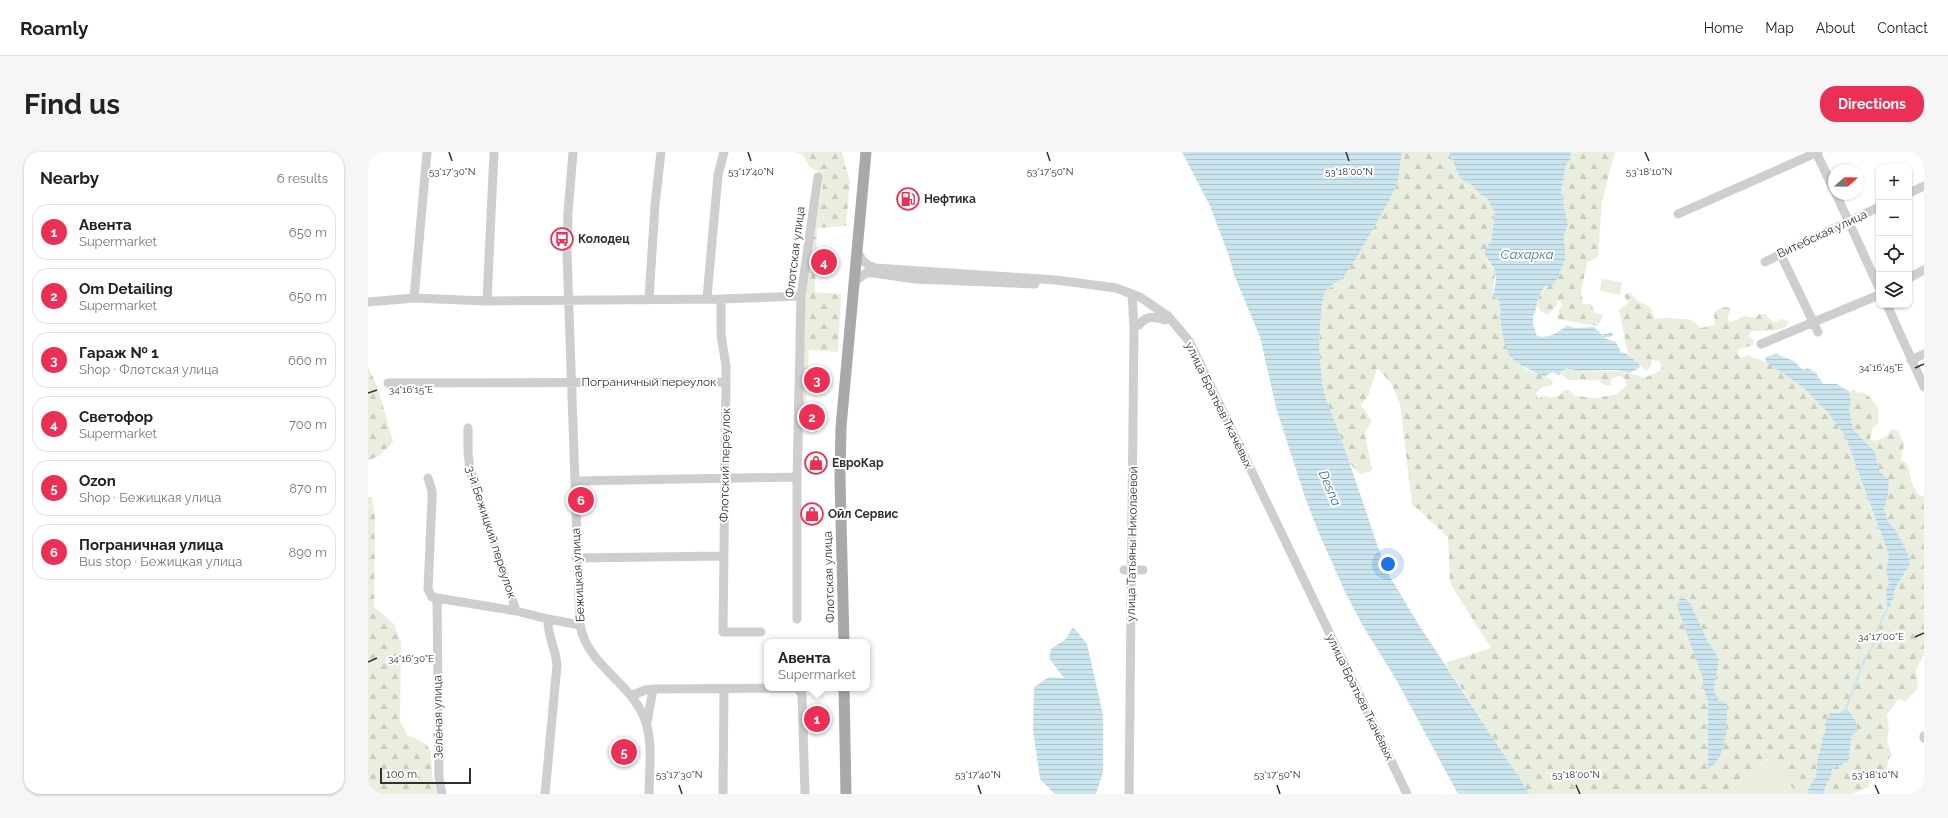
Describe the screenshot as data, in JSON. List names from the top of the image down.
{
  "streets": {
    "main road": ["Флотская улица"],
    "street": [
      "Витебская улица",
      "Пограничный переулок",
      "улица Братьев Ткачёвых",
      "Флотский переулок",
      "3-й Бежицкий переулок",
      "улица Татьяны Николаевой",
      "Бежицкая улица",
      "Зелёная улица"
    ]
  },
  "crossings": [
    ["Флотская улица", "улица Братьев Ткачёвых"],
    ["Пограничный переулок", "Флотский переулок"],
    ["Пограничный переулок", "Бежицкая улица"],
    ["улица Братьев Ткачёвых", "улица Татьяны Николаевой"]
  ],
  "water": ["Сахарка", "Desna"],
  "places": {
    "fuel station": ["Нефтика"],
    "bus stop": ["Колодец"],
    "shop": ["ЕвроКар", "Ойл Сервис"]
  },
  "scale_bar": "100 m",
  "north": "right",
  "page": {
    "header": "Roamly",
    "nav": [
      "Home",
      "Map",
      "About",
      "Contact"
    ],
    "buttons": "Directions",
    "title": "Find us",
    "heading": ["Nearby", "6 results"],
    "map_buttons": ["+", "−"],
    "list": [
      {
        "mark": "1",
        "name": "Авента",
        "note": "Supermarket",
        "value": "650 m"
      },
      {
        "mark": "2",
        "name": "Om Detailing",
        "note": "Supermarket",
        "value": "650 m"
      },
      {
        "mark": "3",
        "name": "Гараж № 1",
        "note": "Shop · Флотская улица",
        "value": "660 m"
      },
      {
        "mark": "4",
        "name": "Светофор",
        "note": "Supermarket",
        "value": "700 m"
      },
      {
        "mark": "5",
        "name": "Ozon",
        "note": "Shop · Бежицкая улица",
        "value": "870 m"
      },
      {
        "mark": "6",
        "name": "Пограничная улица",
        "note": "Bus stop · Бежицкая улица",
        "value": "890 m"
      }
    ],
    "pins": [
      "4",
      "3",
      "2",
      "6",
      "1",
      "5"
    ],
    "popup": ["Авента", "Supermarket"],
    "scale": "100 m"
  },
  "coordinates": [
    "53°17'30\"N",
    "53°17'40\"N",
    "53°18'10\"N",
    "53°17'50\"N",
    "53°18'00\"N",
    "34°16'45\"E",
    "34°16'15\"E",
    "34°17'00\"E",
    "34°16'30\"E"
  ]
}
